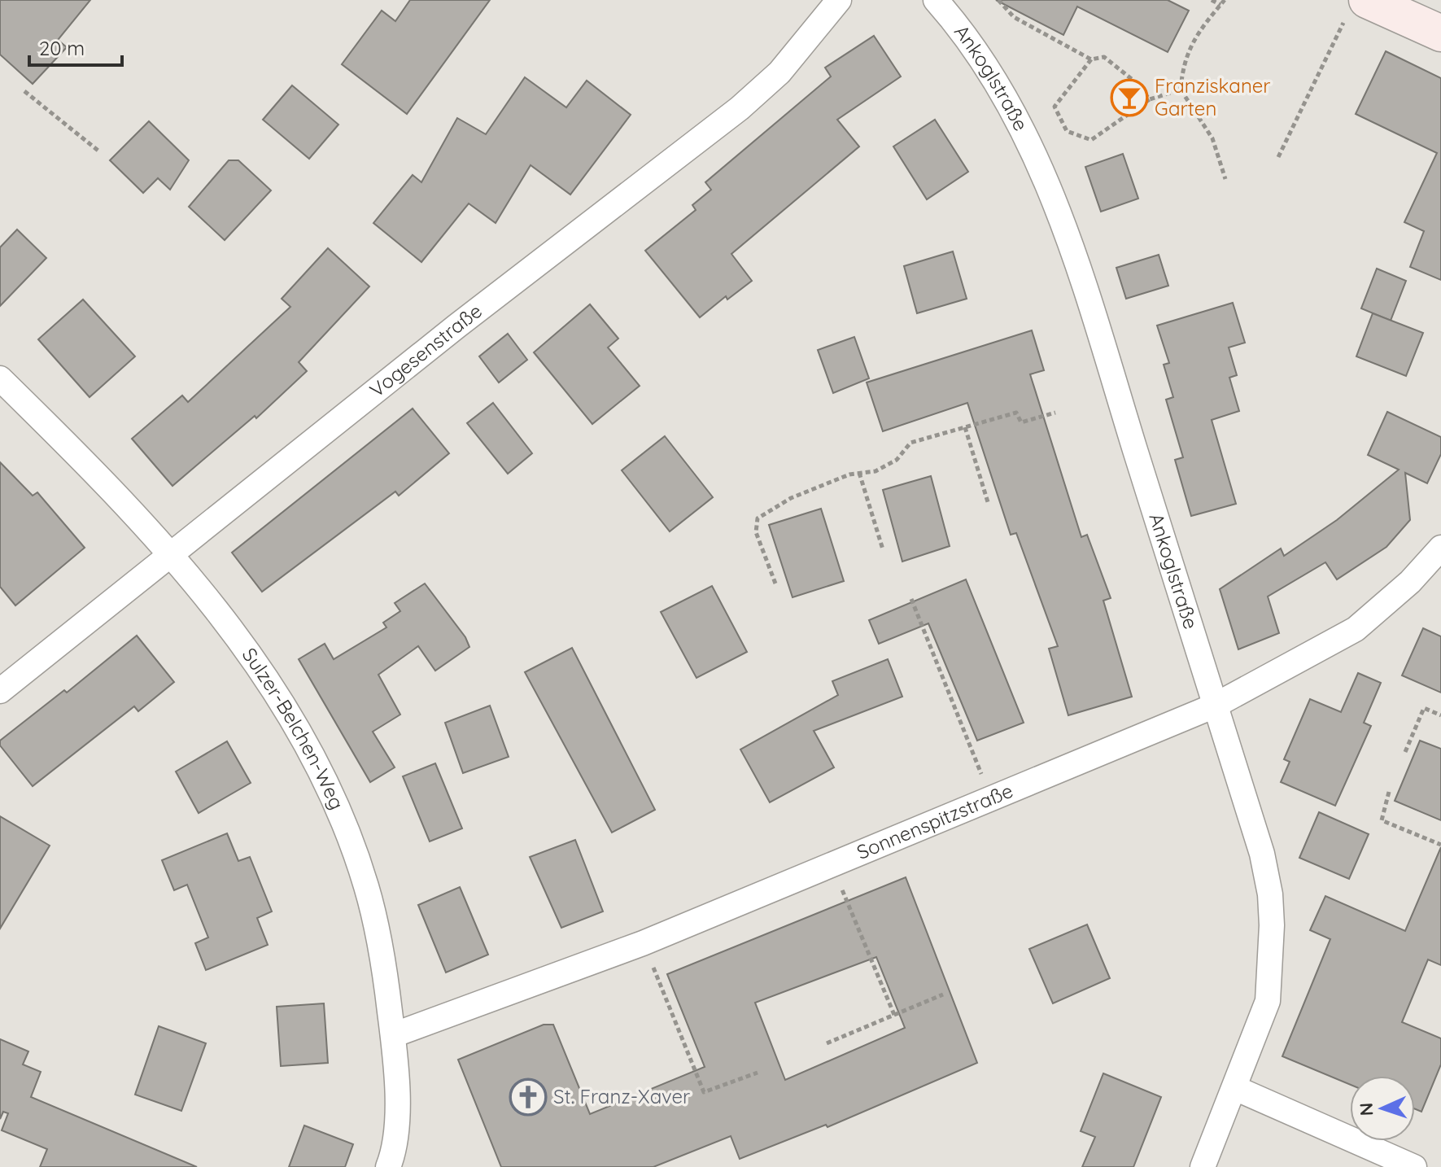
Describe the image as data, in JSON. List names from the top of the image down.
{
  "streets": {
    "street": [
      "Ankoglstraße",
      "Vogesenstraße",
      "Sulzer-Belchen-Weg",
      "Sonnenspitzstraße"
    ]
  },
  "crossings": [
    ["Ankoglstraße", "Sonnenspitzstraße"],
    ["Vogesenstraße", "Sulzer-Belchen-Weg"],
    ["Sulzer-Belchen-Weg", "Sonnenspitzstraße"]
  ],
  "places": {
    "bar": ["Franziskaner Garten"],
    "church": ["St. Franz-Xaver"]
  },
  "scale_bar": "20 m",
  "north": "left"
}
